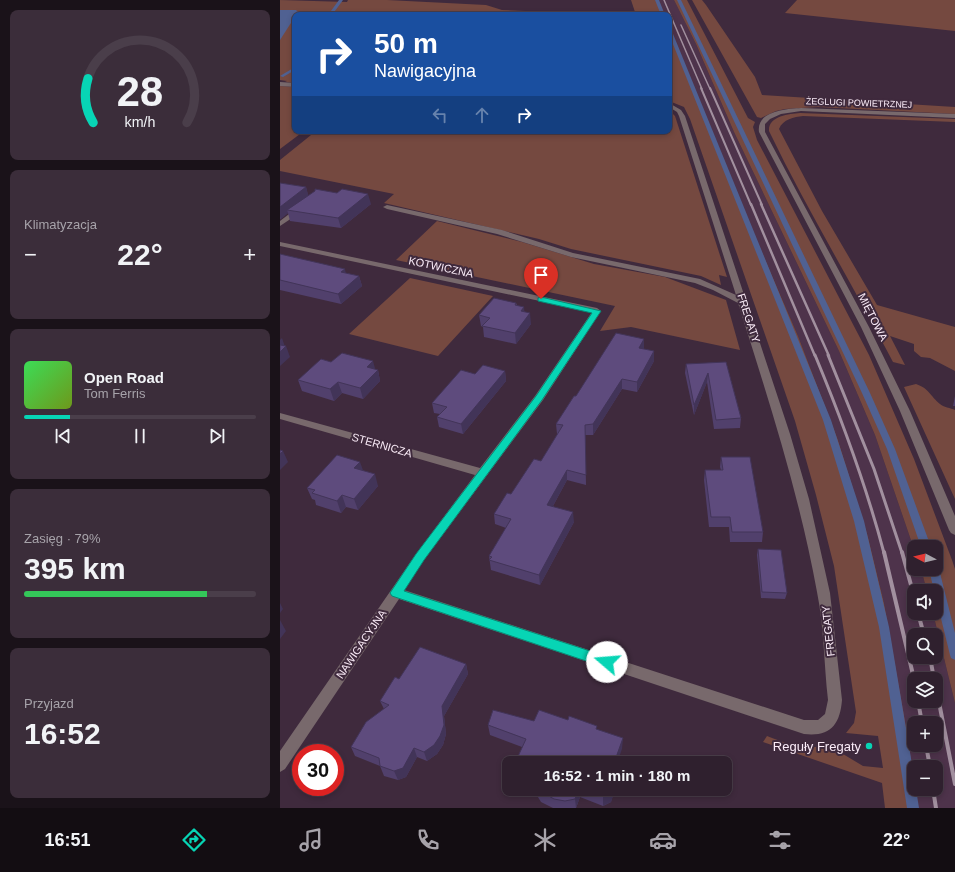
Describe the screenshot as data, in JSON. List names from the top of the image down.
{
  "streets": {
    "street": [
      "ŻEGLUGI POWIETRZNEJ",
      "KOTWICZNA",
      "MIĘTOWA",
      "FREGATY",
      "STERNICZA",
      "NAWIGACYJNA"
    ]
  },
  "crossings": [
    ["ŻEGLUGI POWIETRZNEJ", "MIĘTOWA"],
    ["KOTWICZNA", "NAWIGACYJNA"],
    ["FREGATY", "NAWIGACYJNA"],
    ["STERNICZA", "NAWIGACYJNA"]
  ],
  "places": ["Reguły Fregaty"],
  "north": "left",
  "page": {
    "turn": ["50 m", "Nawigacyjna"],
    "tile": [
      "Klimatyzacja",
      ["Zasięg · 79%", "395 km"],
      ["Przyjazd", "16:52"]
    ],
    "heat": ["−", "22°", "+"],
    "song": ["Open Road", "Tom Ferris"],
    "map_buttons": ["+", "−"],
    "limit": "30",
    "trip": "16:52 · 1 min · 180 m",
    "tabs": ["16:51", "22°"],
    "gauge": ["28", "km/h"]
  }
}
